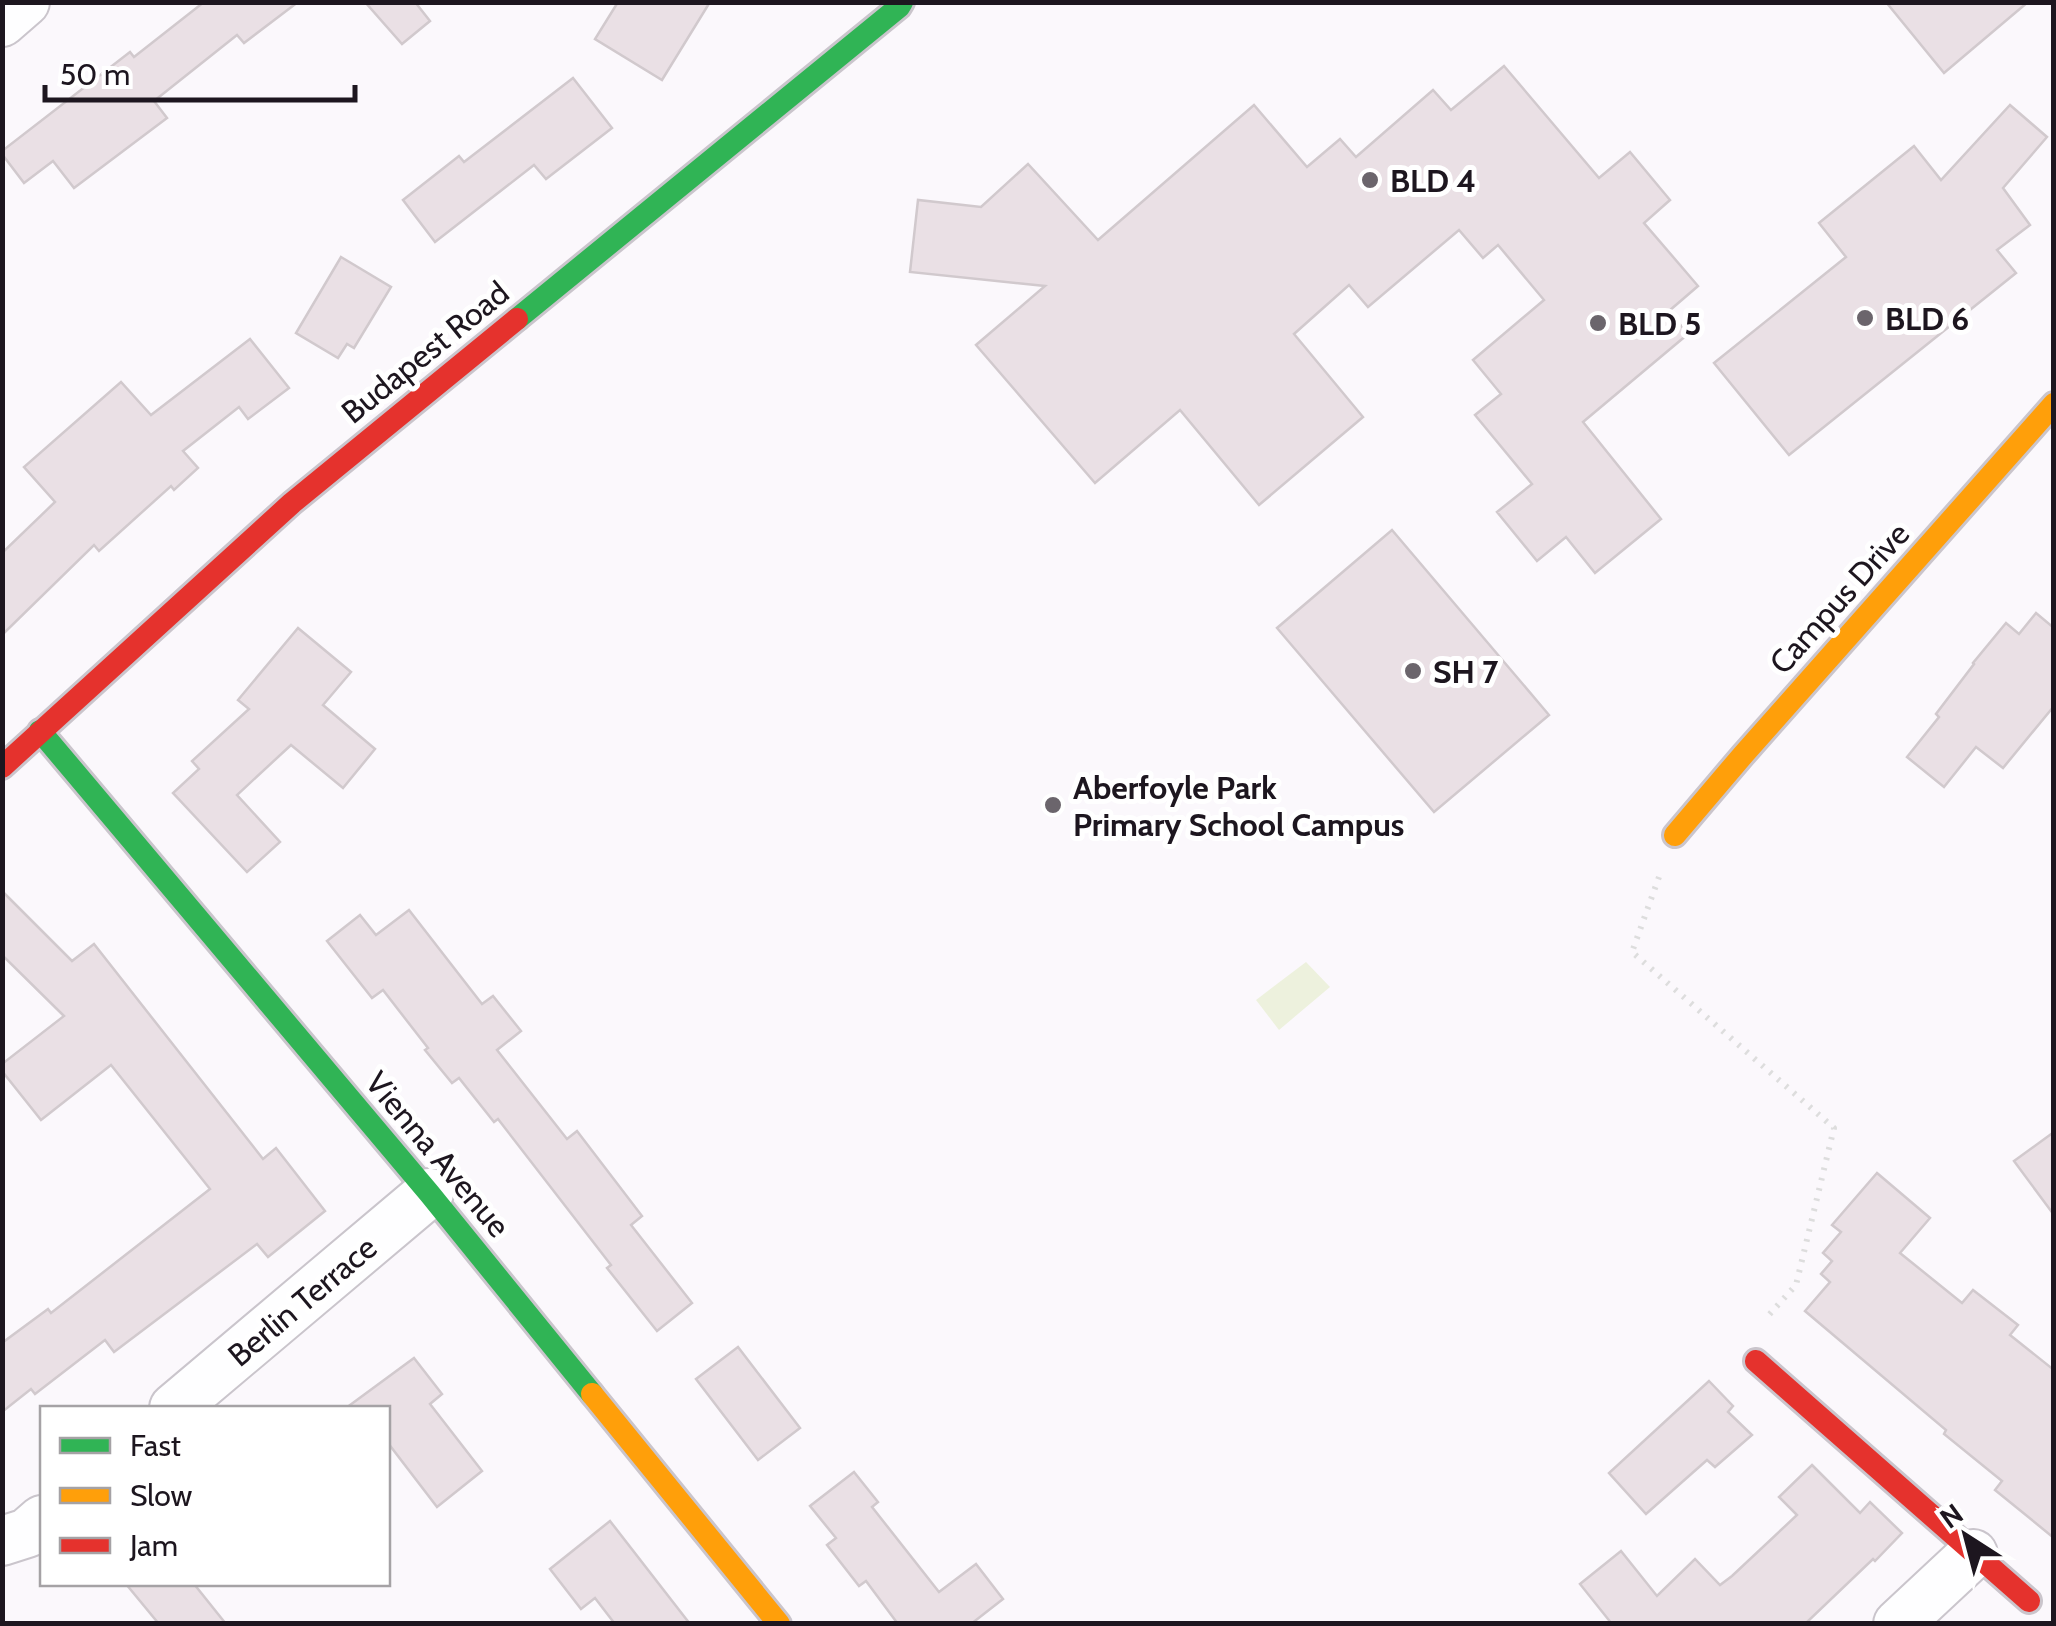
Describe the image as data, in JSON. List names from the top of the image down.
{
  "streets": {
    "street": [
      "Budapest Road",
      "Campus Drive",
      "Vienna Avenue",
      "Berlin Terrace"
    ]
  },
  "crossings": [
    ["Budapest Road", "Vienna Avenue"],
    ["Vienna Avenue", "Berlin Terrace"]
  ],
  "places": [
    "BLD 4",
    "BLD 6",
    "BLD 5",
    "SH 7",
    "Aberfoyle Park Primary School Campus"
  ],
  "legend": ["Fast", "Slow", "Jam"],
  "scale_bar": "50 m",
  "north": "top left"
}
